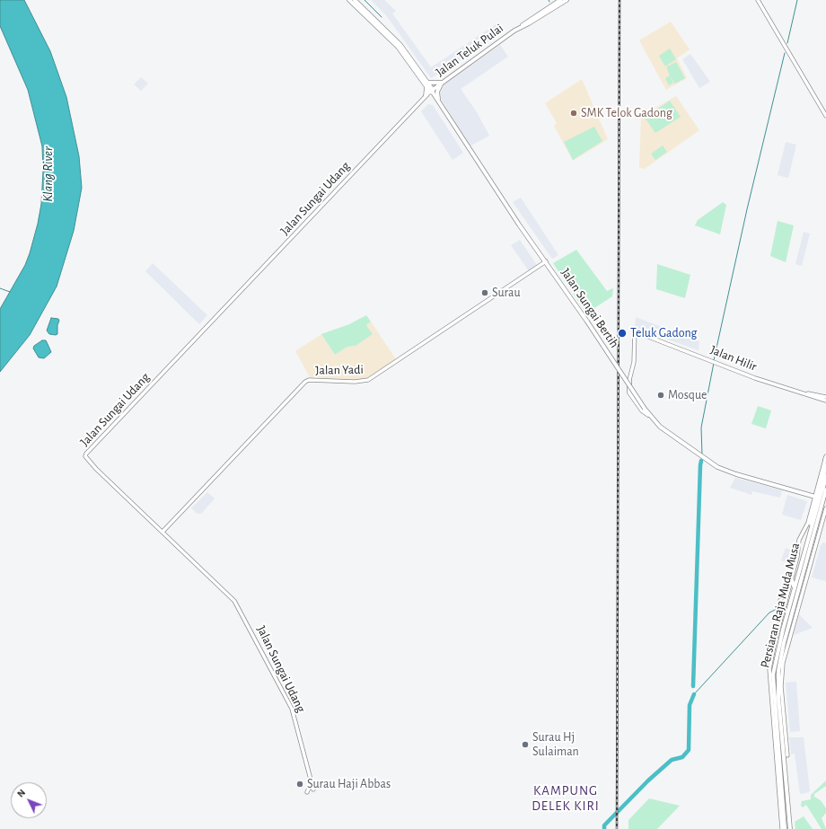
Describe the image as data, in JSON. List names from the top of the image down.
{
  "streets": {
    "highway": ["Persiaran Raja Muda Musa"],
    "main road": ["Jalan Teluk Pulai", "Jalan Sungai Bertih"],
    "street": ["Jalan Sungai Udang", "Jalan Hilir", "Jalan Yadi"]
  },
  "crossings": [
    ["Jalan Teluk Pulai", "Jalan Sungai Udang"],
    ["Jalan Teluk Pulai", "Jalan Sungai Bertih"],
    ["Jalan Sungai Udang", "Jalan Sungai Bertih"],
    ["Jalan Sungai Udang", "Jalan Yadi"],
    ["Jalan Sungai Bertih", "Jalan Yadi"]
  ],
  "districts": ["KAMPUNG DELEK KIRI"],
  "water": ["Klang River"],
  "places": [
    "SMK Telok Gadong",
    "Surau",
    "Teluk Gadong",
    "Mosque",
    "Surau Hj Sulaiman",
    "Surau Haji Abbas"
  ],
  "north": "top left"
}
